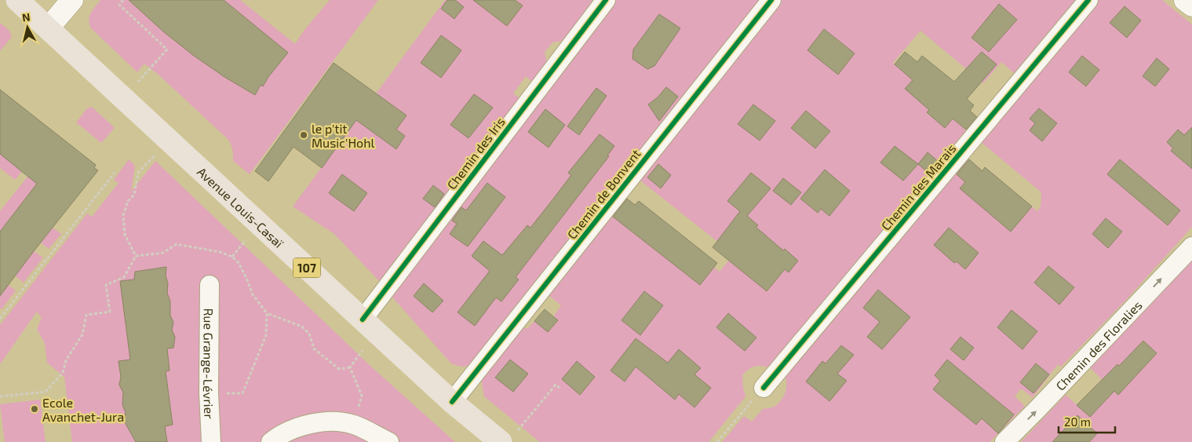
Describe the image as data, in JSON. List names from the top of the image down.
{
  "streets": {
    "main road": ["Avenue Louis-Casaï", "107"],
    "street": [
      "Chemin des Iris",
      "Chemin des Marais",
      "Chemin de Bonvent",
      "Chemin des Floralies",
      "Rue Grange-Lévrier"
    ]
  },
  "crossings": [
    ["Chemin des Iris", "Avenue Louis-Casaï"],
    ["Chemin de Bonvent", "Avenue Louis-Casaï"]
  ],
  "one_way": ["Chemin des Floralies"],
  "places": ["le p'tit Music'Hohl", "Ecole Avanchet-Jura"],
  "scale_bar": "20 m",
  "north": "top"
}
